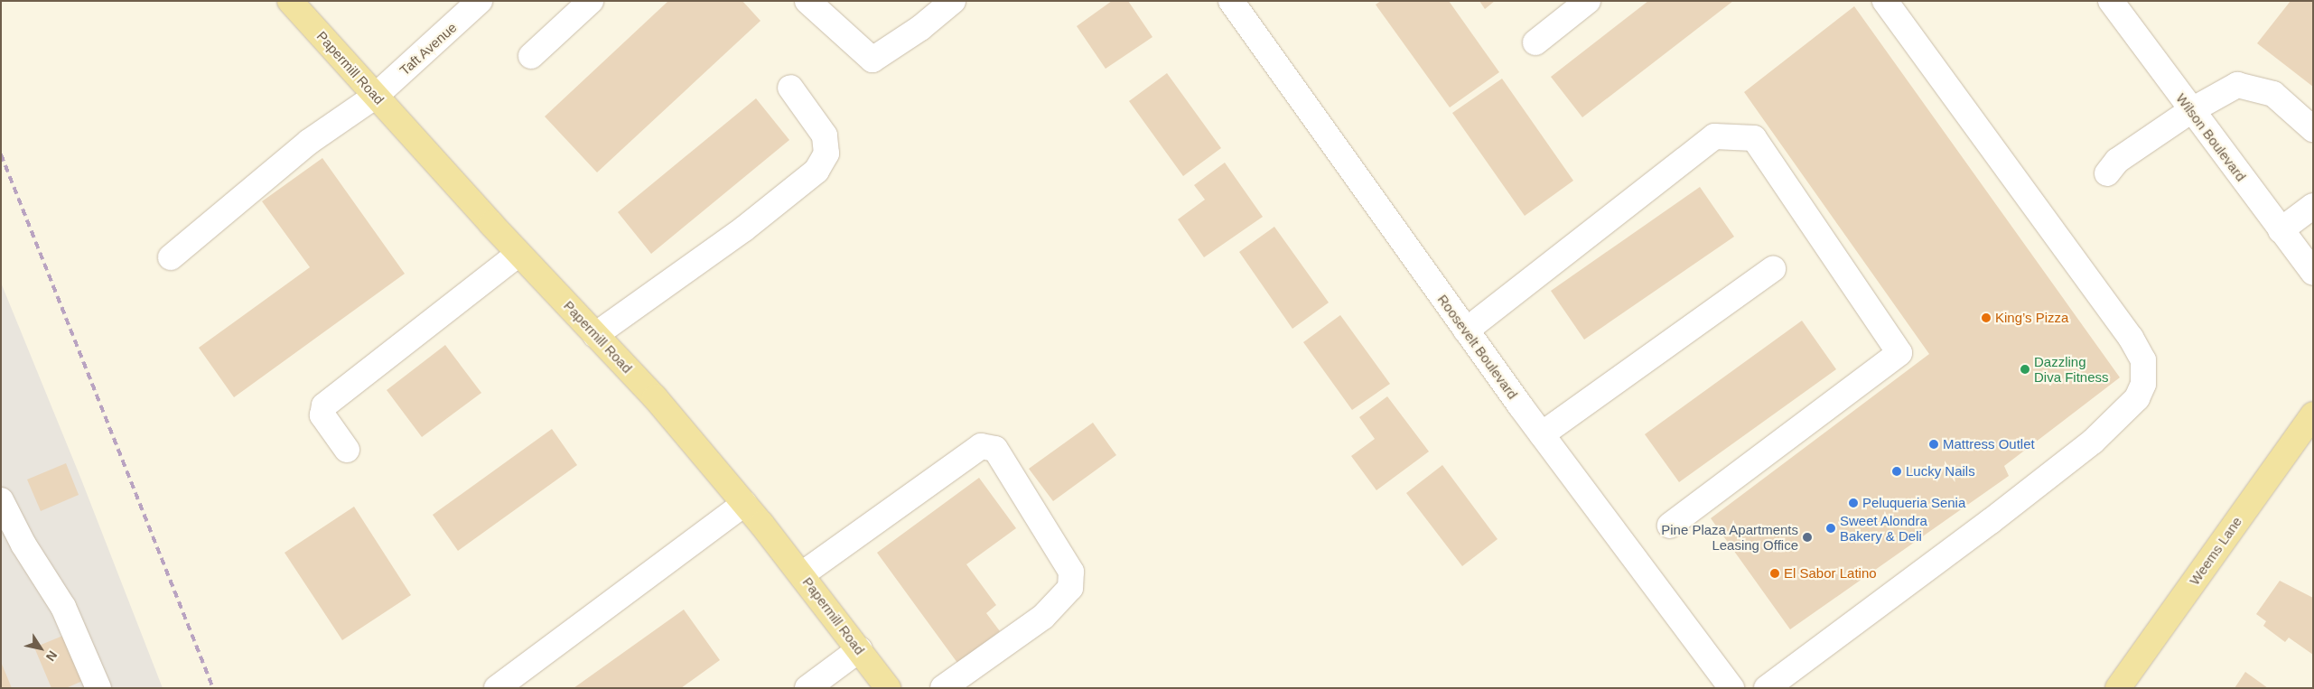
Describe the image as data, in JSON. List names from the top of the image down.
{
  "streets": {
    "main road": ["Papermill Road", "Weems Lane"],
    "street": ["Taft Avenue", "Wilson Boulevard", "Roosevelt Boulevard"]
  },
  "crossings": [
    ["Taft Avenue", "Papermill Road"]
  ],
  "places": [
    "King’s Pizza",
    "Dazzling Diva Fitness",
    "Mattress Outlet",
    "Lucky Nails",
    "Peluqueria Senia",
    "Sweet Alondra Bakery & Deli",
    "Pine Plaza Apartments Leasing Office",
    "El Sabor Latino"
  ],
  "north": "bottom right"
}
